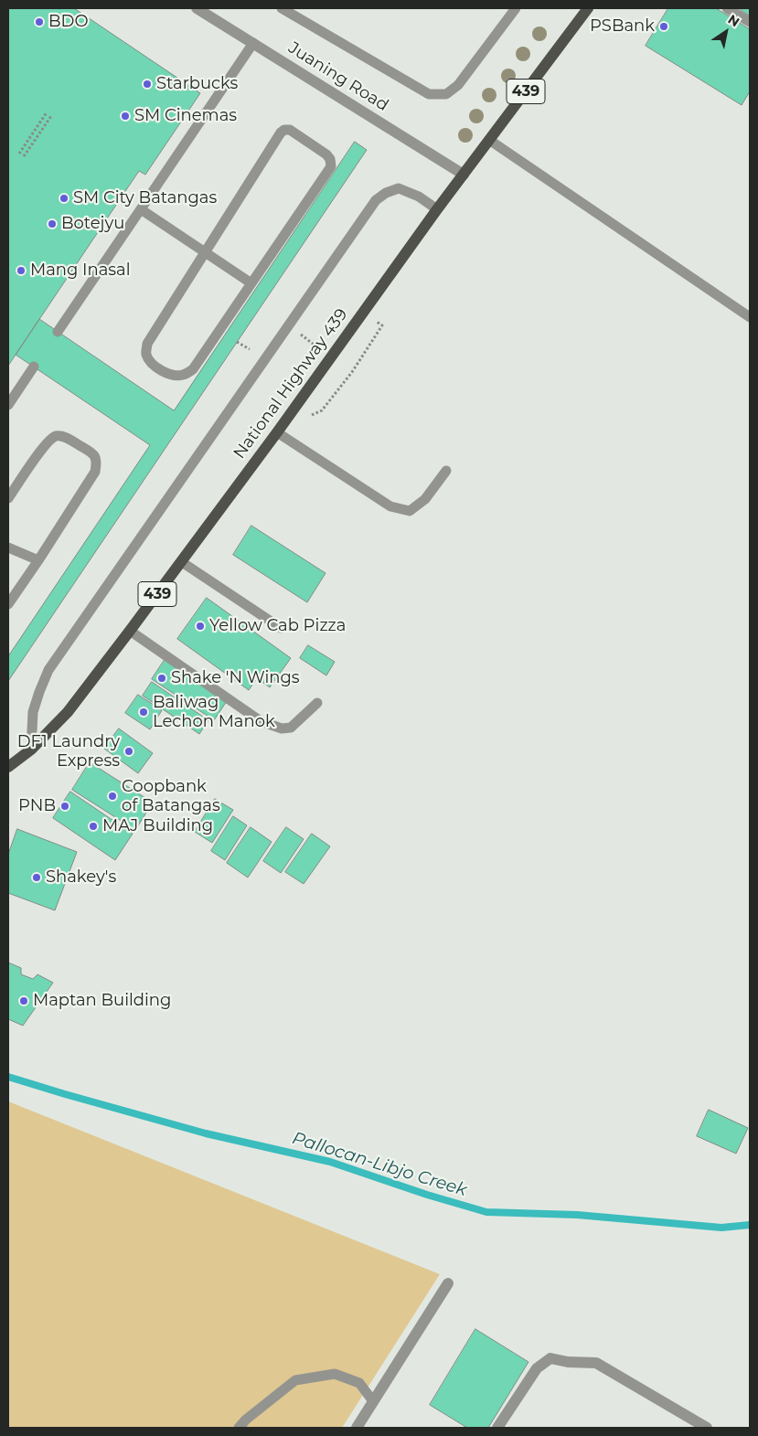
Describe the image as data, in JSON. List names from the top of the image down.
{
  "streets": {
    "main road": ["439", "National Highway 439"],
    "street": ["Juaning Road"]
  },
  "crossings": [
    ["Juaning Road", "National Highway 439"]
  ],
  "water": ["Pallocan-Libjo Creek"],
  "places": [
    "BDO",
    "PSBank",
    "Starbucks",
    "SM Cinemas",
    "SM City Batangas",
    "Botejyu",
    "Mang Inasal",
    "Yellow Cab Pizza",
    "Shake 'N Wings",
    "Baliwag Lechon Manok",
    "DF1 Laundry Express",
    "Coopbank of Batangas",
    "PNB",
    "MAJ Building",
    "Shakey's",
    "Maptan Building"
  ],
  "north": "top right"
}
